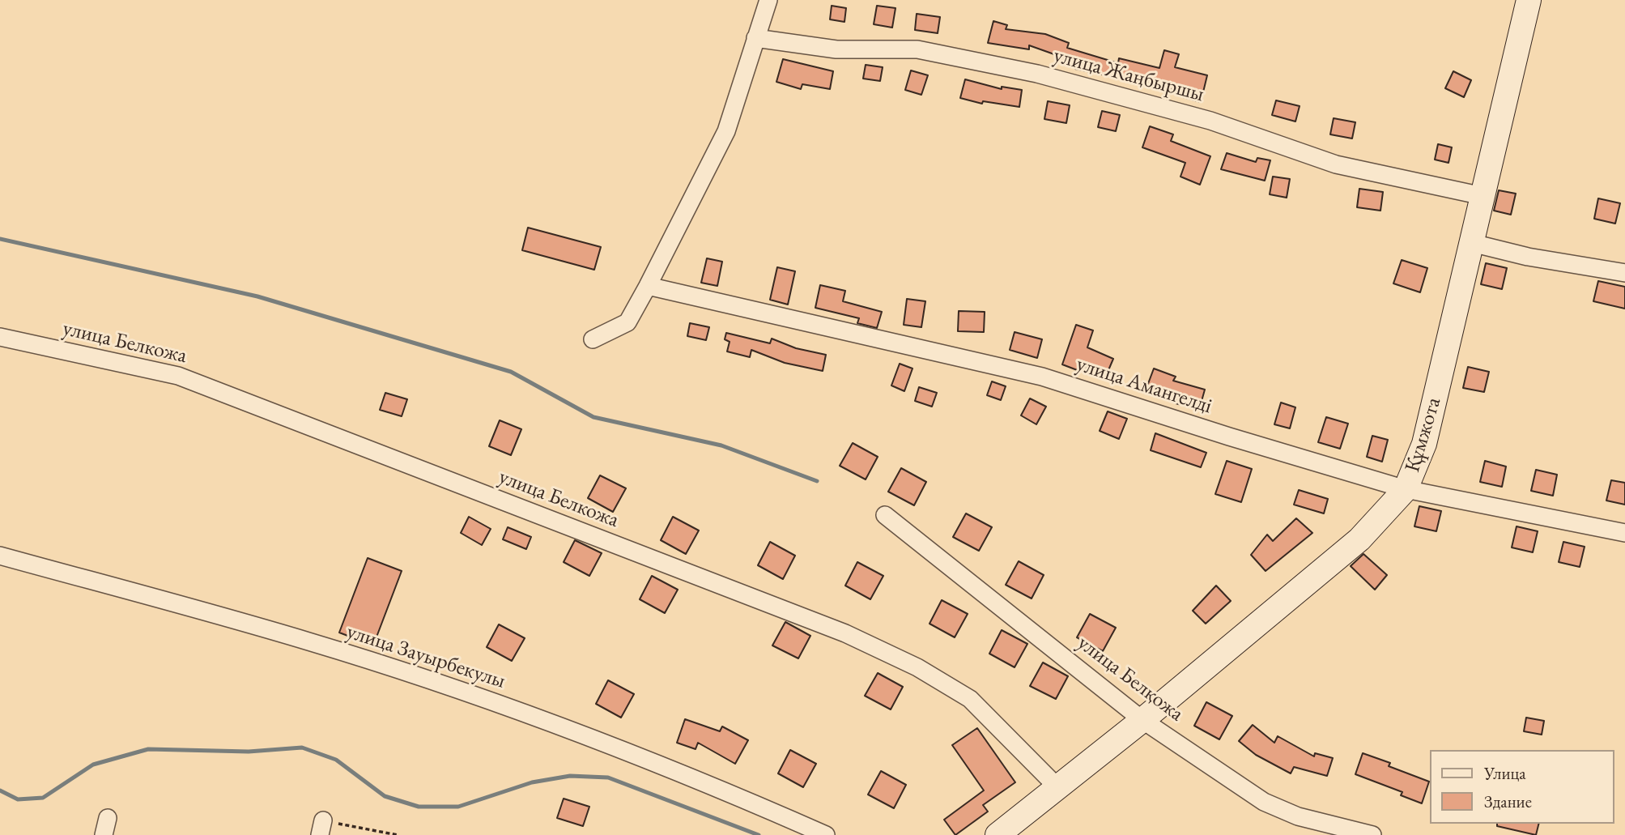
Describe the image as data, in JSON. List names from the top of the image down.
{
  "streets": {
    "street": [
      "улица Жаңбыршы",
      "улица Белкожа",
      "улица Амангелді",
      "Құмжота",
      "улица Зауырбекулы",
      "улица Белқожа"
    ]
  },
  "crossings": [
    ["улица Жаңбыршы", "Құмжота"],
    ["улица Белкожа", "Құмжота"],
    ["улица Амангелді", "Құмжота"],
    ["Құмжота", "улица Белқожа"]
  ],
  "legend": ["Улица", "Здание"]
}
